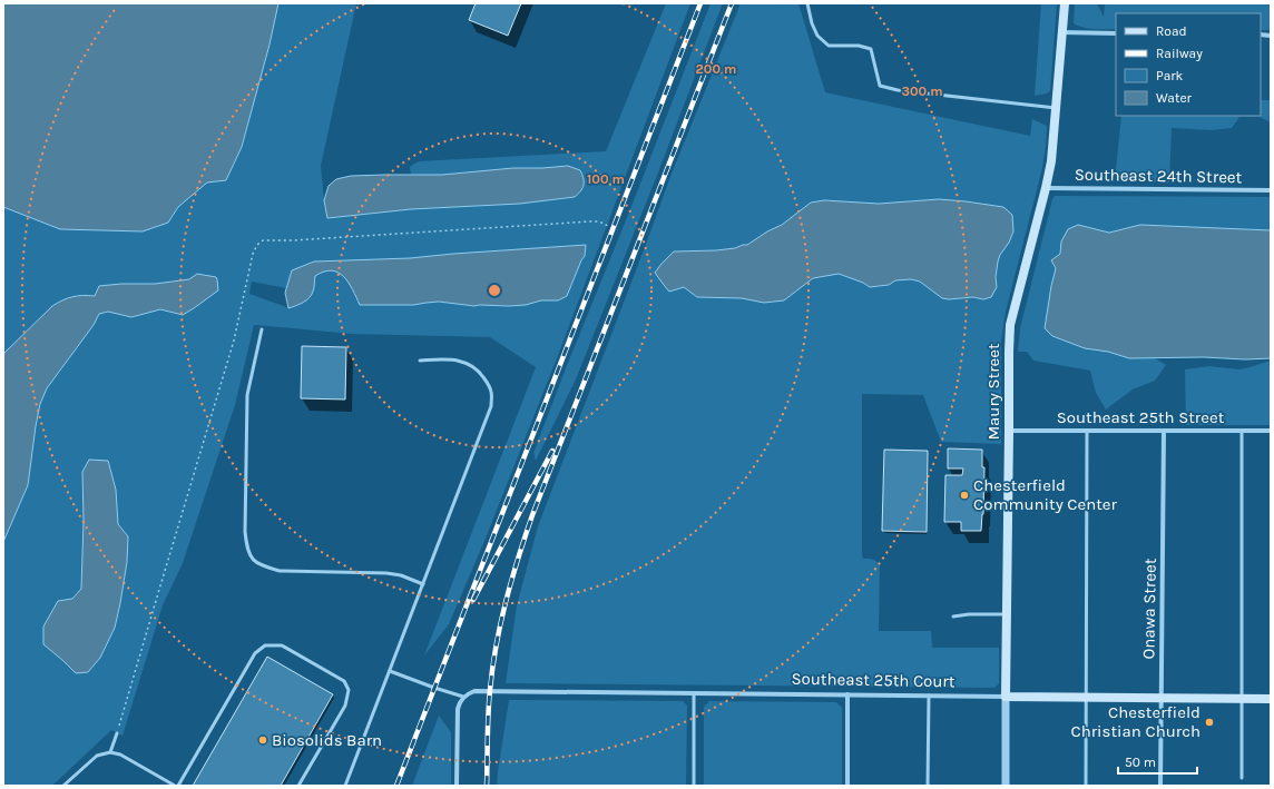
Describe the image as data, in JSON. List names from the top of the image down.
{
  "streets": {
    "main road": ["Maury Street", "Southeast 25th Court"],
    "street": ["Southeast 24th Street", "Southeast 25th Street", "Onawa Street"]
  },
  "crossings": [
    ["Southeast 24th Street", "Maury Street"],
    ["Maury Street", "Southeast 25th Street"],
    ["Maury Street", "Southeast 25th Court"],
    ["Southeast 25th Street", "Onawa Street"],
    ["Onawa Street", "Southeast 25th Court"]
  ],
  "places": ["Chesterfield Community Center", "Chesterfield Christian Church", "Biosolids Barn"],
  "legend": [
    "Road",
    "Railway",
    "Park",
    "Water"
  ],
  "scale_bar": "50 m",
  "rings": ["200 m", "300 m", "100 m"]
}
